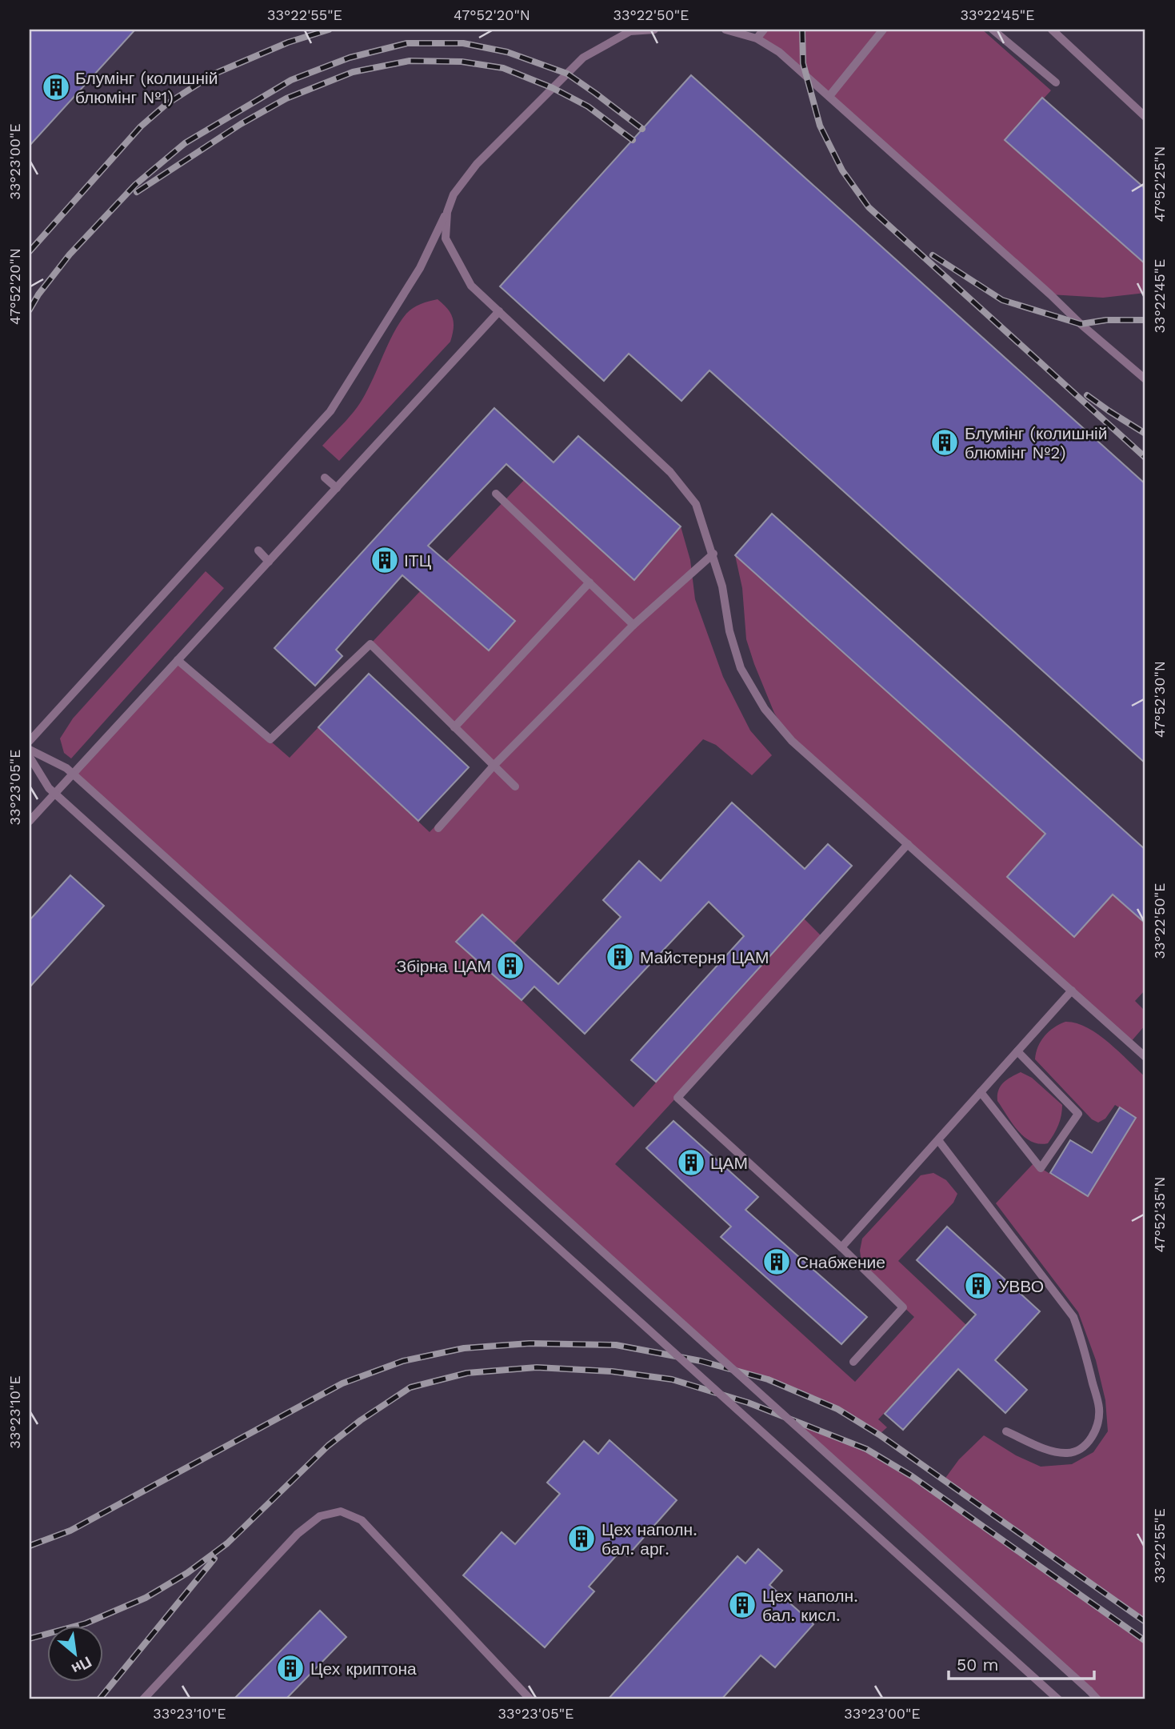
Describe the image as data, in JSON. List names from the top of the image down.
{
  "places": {
    "building": [
      "Блумінг (колишній блюмінг №1)",
      "Блумінг (колишній блюмінг №2)",
      "ІТЦ",
      "Майстерня ЦАМ",
      "Збірна ЦАМ",
      "ЦАМ",
      "Снабжение",
      "УВВО",
      "Цех наполн. бал. арг.",
      "Цех наполн. бал. кисл.",
      "Цех криптона"
    ]
  },
  "scale_bar": "50 m",
  "north": "bottom right",
  "coordinates": [
    "33°22'55\"E",
    "47°52'20\"N",
    "33°22'50\"E",
    "33°22'45\"E",
    "33°23'00\"E",
    "47°52'25\"N",
    "47°52'30\"N",
    "33°23'05\"E",
    "47°52'35\"N",
    "33°23'10\"E"
  ]
}
